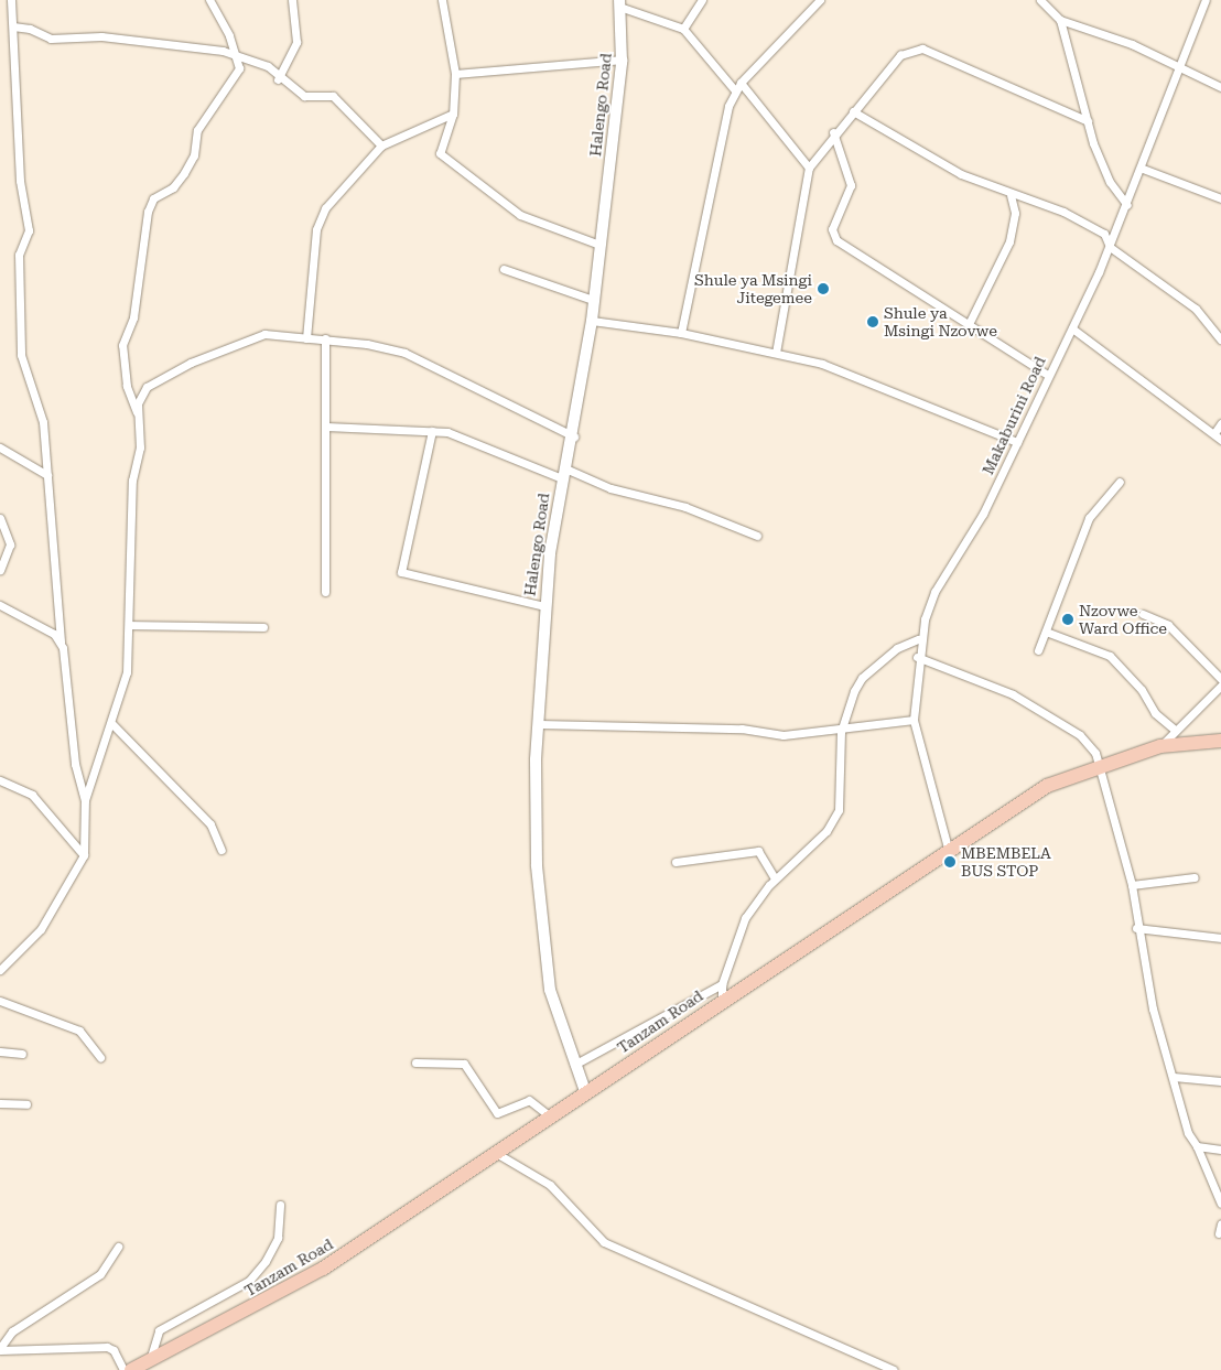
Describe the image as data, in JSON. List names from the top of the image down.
{
  "streets": {
    "highway": ["Tanzam Road"],
    "street": ["Halengo Road", "Makaburini Road"]
  },
  "crossings": [
    ["Halengo Road", "Tanzam Road"],
    ["Makaburini Road", "Tanzam Road"]
  ],
  "places": [
    "Shule ya Msingi Jitegemee",
    "Shule ya Msingi Nzovwe",
    "Nzovwe Ward Office",
    "MBEMBELA BUS STOP"
  ]
}
